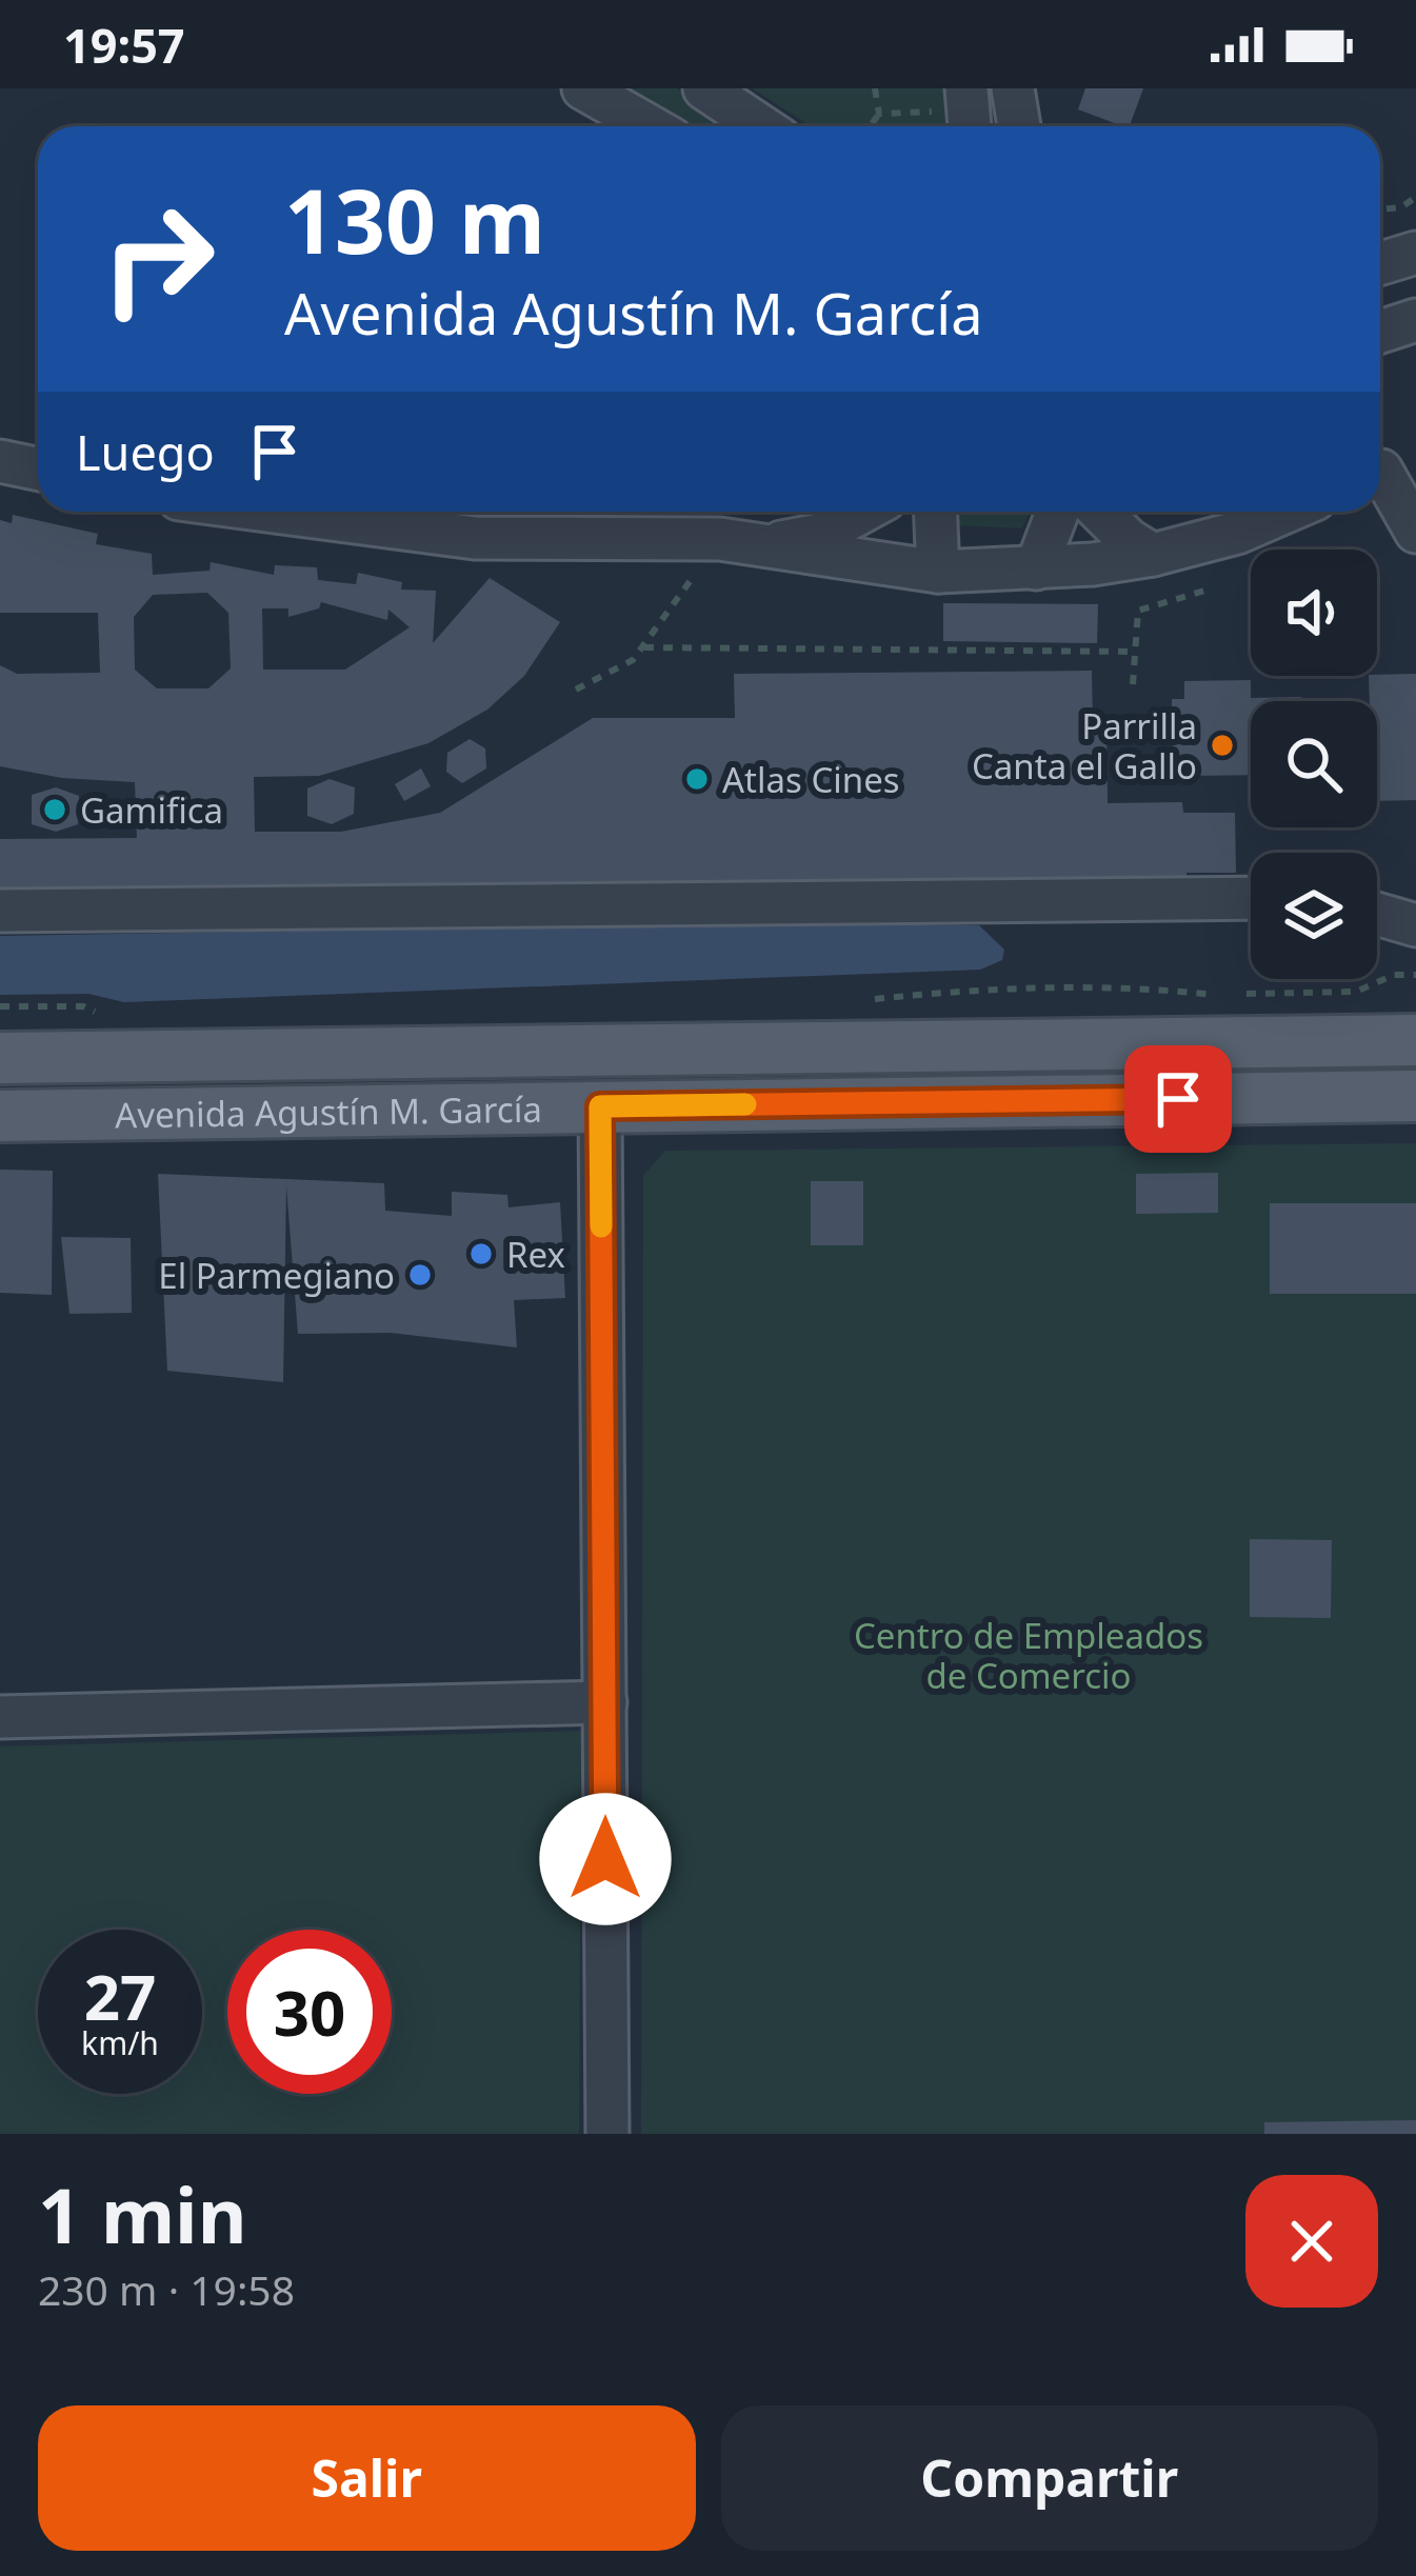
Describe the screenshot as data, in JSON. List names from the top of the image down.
{
  "streets": {
    "main road": ["Avenida Agustín M. García"]
  },
  "parks": ["Centro de Empleados de Comercio"],
  "places": [
    "Parrilla Canta el Gallo",
    "Atlas Cines",
    "Gamifica",
    "Rex",
    "El Parmegiano"
  ],
  "page": {
    "status": "19:57",
    "turn": ["130 m", "Avenida Agustín M. García"],
    "then": "Luego",
    "speed": "27 km/h",
    "limit": "30",
    "heading": ["1 min", "230 m · 19:58"],
    "buttons": ["Salir", "Compartir"]
  }
}
